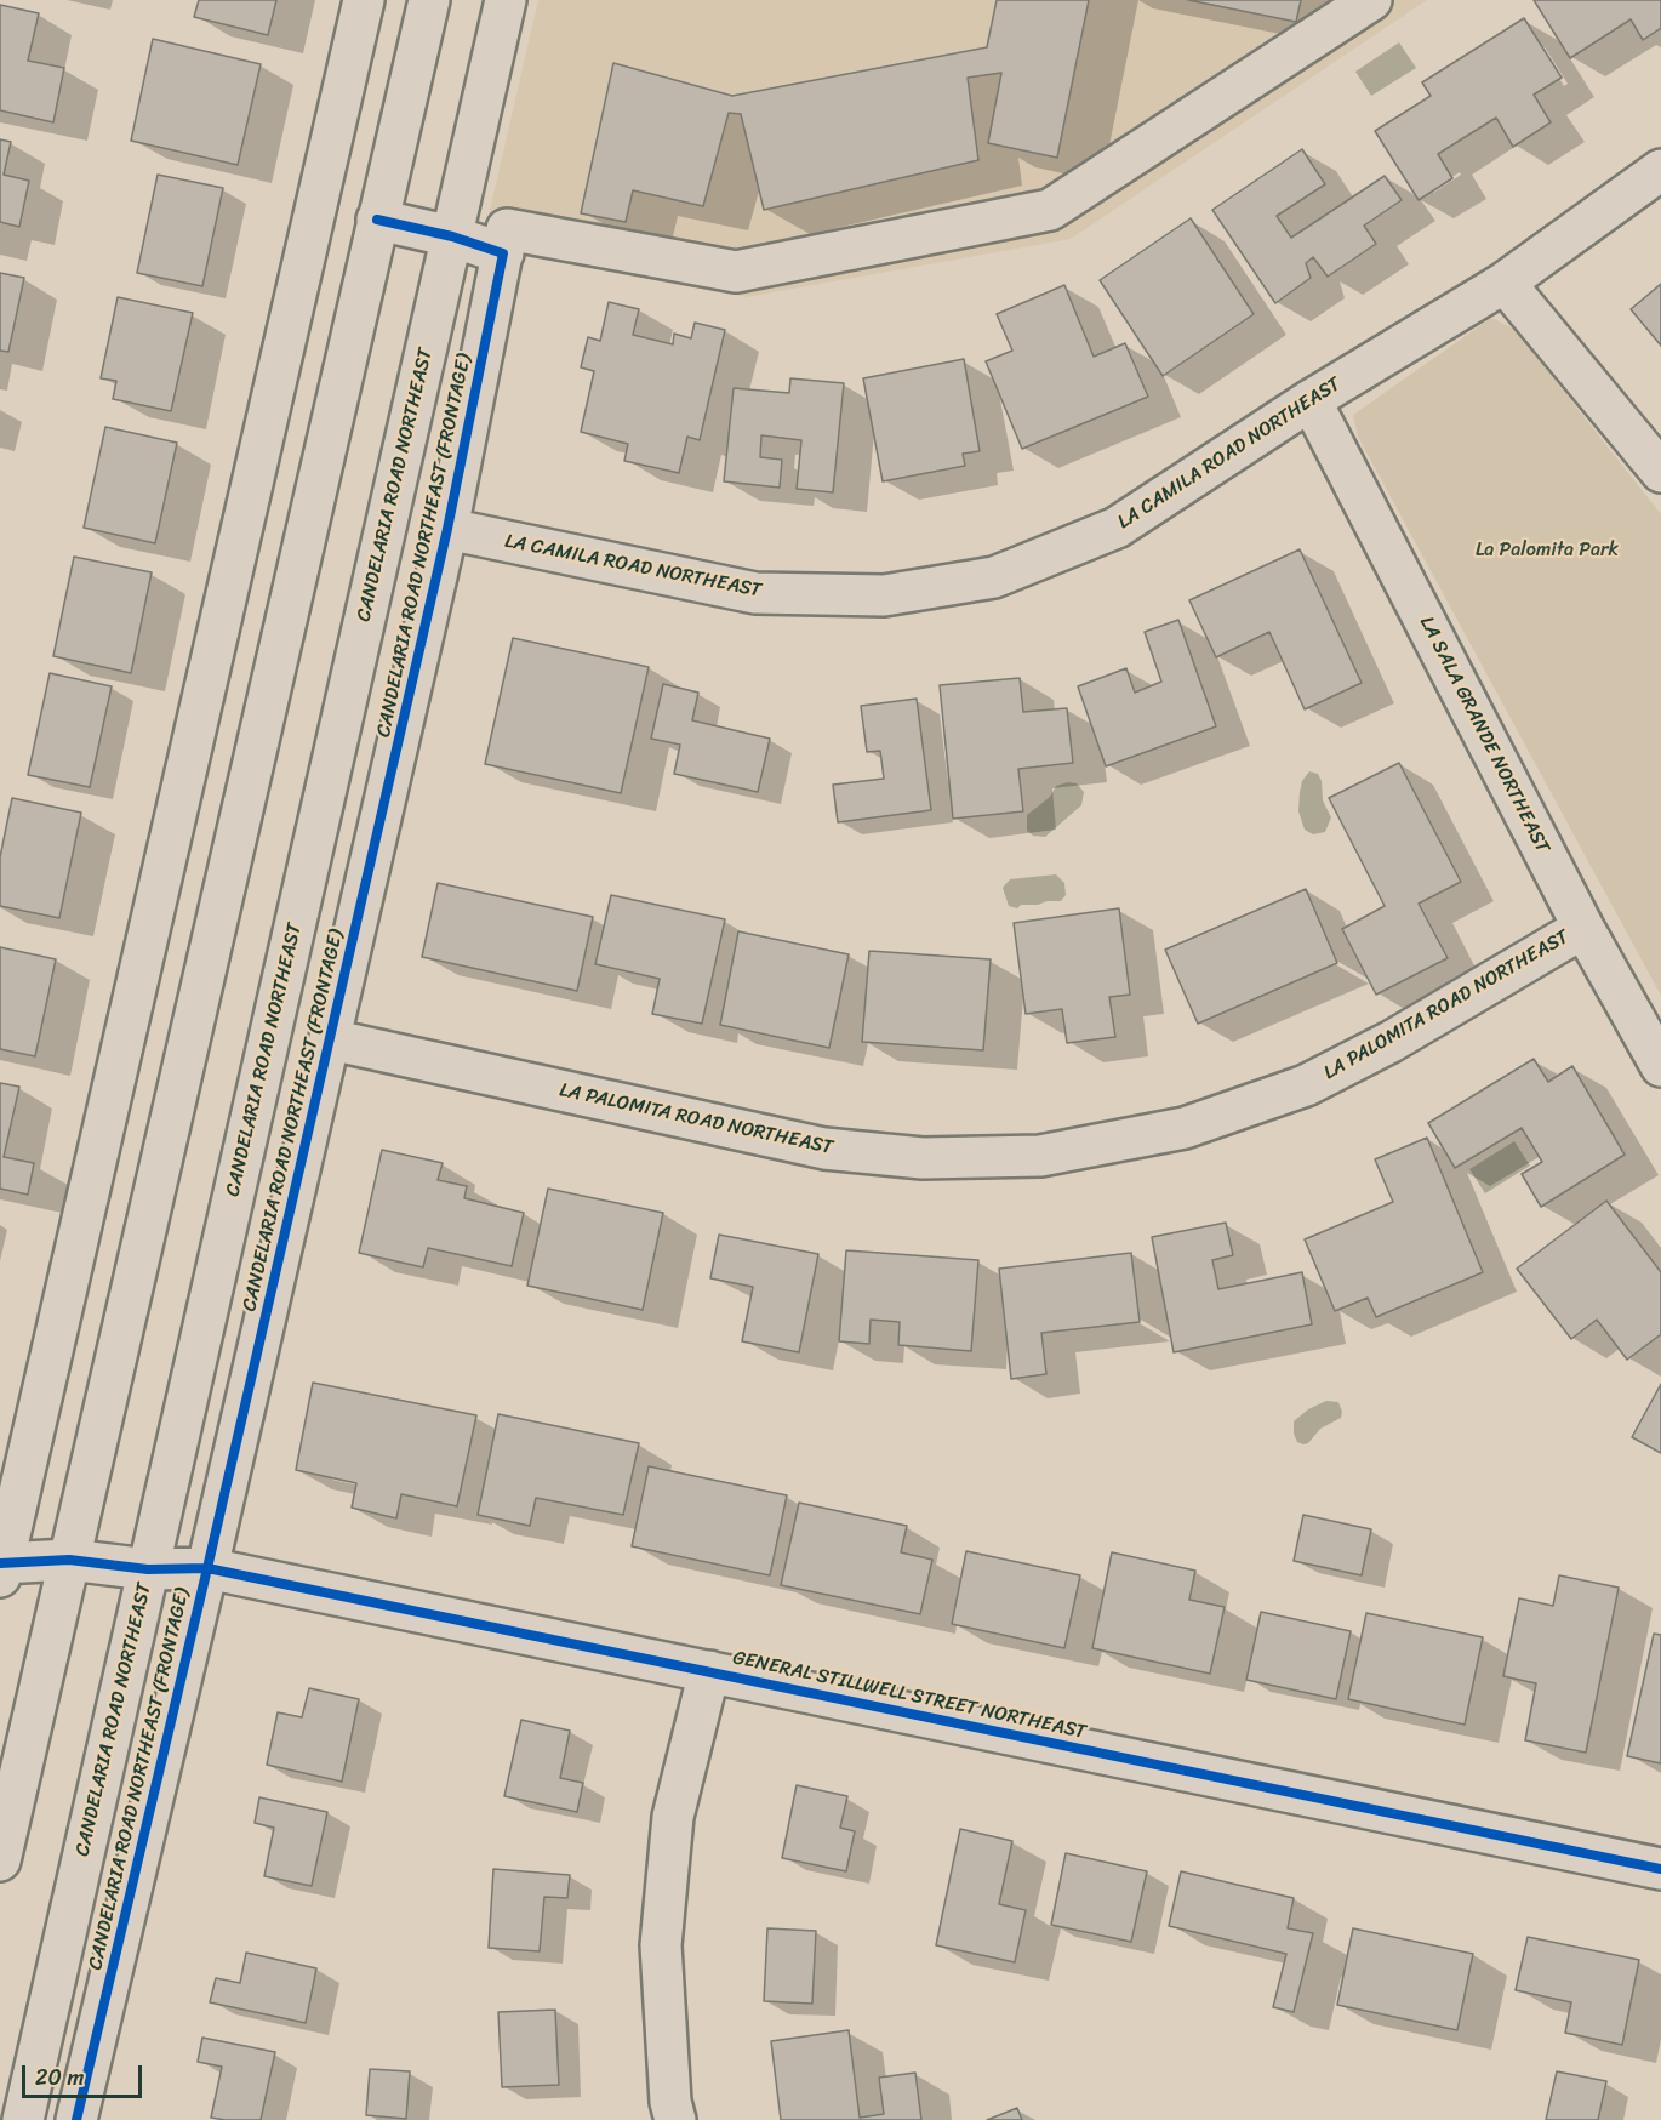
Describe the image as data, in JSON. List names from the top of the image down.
{
  "streets": {
    "street": [
      "LA CAMILA ROAD NORTHEAST",
      "CANDELARIA ROAD NORTHEAST",
      "CANDELARIA ROAD NORTHEAST (FRONTAGE)",
      "LA SALA GRANDE NORTHEAST",
      "LA PALOMITA ROAD NORTHEAST",
      "GENERAL STILLWELL STREET NORTHEAST"
    ]
  },
  "crossings": [
    ["LA CAMILA ROAD NORTHEAST", "CANDELARIA ROAD NORTHEAST (FRONTAGE)"],
    ["LA CAMILA ROAD NORTHEAST", "LA SALA GRANDE NORTHEAST"],
    ["CANDELARIA ROAD NORTHEAST", "GENERAL STILLWELL STREET NORTHEAST"],
    ["CANDELARIA ROAD NORTHEAST (FRONTAGE)", "LA PALOMITA ROAD NORTHEAST"],
    ["CANDELARIA ROAD NORTHEAST (FRONTAGE)", "GENERAL STILLWELL STREET NORTHEAST"],
    ["LA SALA GRANDE NORTHEAST", "LA PALOMITA ROAD NORTHEAST"]
  ],
  "parks": ["La Palomita Park"],
  "scale_bar": "20 m"
}
